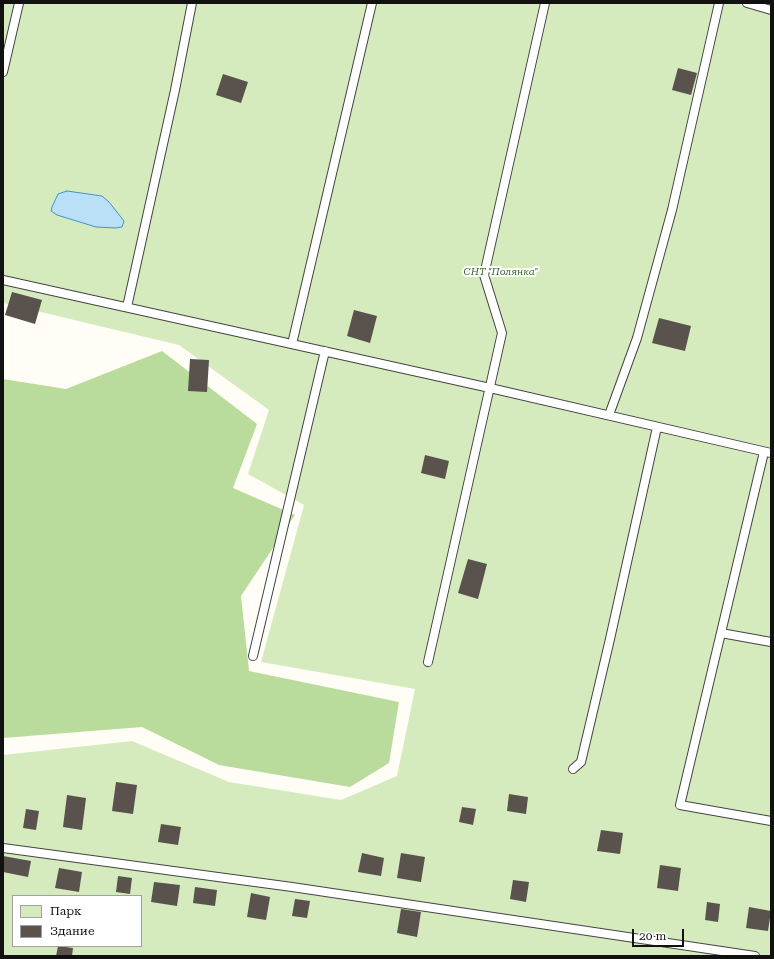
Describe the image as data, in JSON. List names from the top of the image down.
{
  "parks": ["СНТ \"Полянка\""],
  "legend": ["Парк", "Здание"],
  "scale_bar": "20 m"
}
